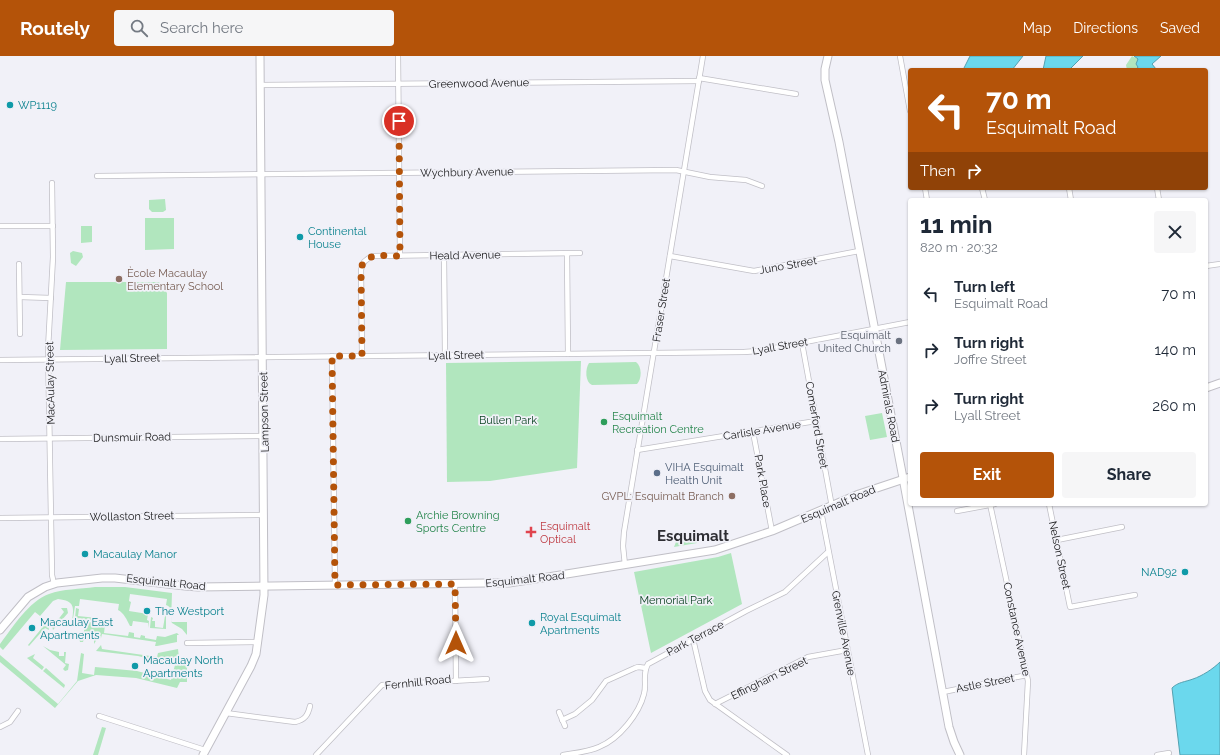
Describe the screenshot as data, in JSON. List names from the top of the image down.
{
  "streets": {
    "main road": ["Admirals Road", "Lampson Street", "Esquimalt Road"],
    "street": [
      "Greenwood Avenue",
      "Wychbury Avenue",
      "Heald Avenue",
      "Juno Street",
      "Fraser Street",
      "Lyall Street",
      "MacAulay Street",
      "Comerford Street",
      "Carlisle Avenue",
      "Dunsmuir Road",
      "Park Place",
      "Wollaston Street",
      "Nelson Street",
      "Constance Avenue",
      "Grenville Avenue",
      "Park Terrace",
      "Effingham Street",
      "Fernhill Road",
      "Astle Street"
    ]
  },
  "crossings": [
    ["Greenwood Avenue", "Fraser Street"],
    ["Greenwood Avenue", "Lampson Street"],
    ["Wychbury Avenue", "Fraser Street"],
    ["Wychbury Avenue", "Lampson Street"],
    ["Heald Avenue", "Lyall Street"],
    ["Juno Street", "Fraser Street"],
    ["Juno Street", "Admirals Road"],
    ["Fraser Street", "Lyall Street"],
    ["Fraser Street", "Carlisle Avenue"],
    ["Fraser Street", "Esquimalt Road"],
    ["Lyall Street", "MacAulay Street"],
    ["Lyall Street", "Admirals Road"],
    ["Lyall Street", "Lampson Street"],
    ["Lyall Street", "Comerford Street"],
    ["MacAulay Street", "Dunsmuir Road"],
    ["MacAulay Street", "Esquimalt Road"],
    ["MacAulay Street", "Wollaston Street"],
    ["Admirals Road", "Esquimalt Road"],
    ["Admirals Road", "Astle Street"],
    ["Lampson Street", "Dunsmuir Road"],
    ["Lampson Street", "Esquimalt Road"],
    ["Lampson Street", "Wollaston Street"],
    ["Comerford Street", "Carlisle Avenue"],
    ["Comerford Street", "Esquimalt Road"],
    ["Carlisle Avenue", "Park Place"],
    ["Park Place", "Esquimalt Road"],
    ["Esquimalt Road", "Grenville Avenue"],
    ["Esquimalt Road", "Fernhill Road"],
    ["Constance Avenue", "Astle Street"],
    ["Grenville Avenue", "Park Terrace"],
    ["Grenville Avenue", "Effingham Street"]
  ],
  "districts": ["Esquimalt"],
  "parks": ["Bullen Park", "Memorial Park"],
  "places": {
    "other": [
      "WP1119",
      "Continental House",
      "Ècole Macaulay Elementary School",
      "Esquimalt United Church",
      "Esquimalt Recreation Centre",
      "VIHA Esquimalt Health Unit",
      "GVPL: Esquimalt Branch",
      "Archie Browning Sports Centre",
      "Macaulay Manor",
      "NAD92",
      "The Westport",
      "Royal Esquimalt Apartments",
      "Macaulay East Apartments",
      "Macaulay North Apartments"
    ],
    "health": ["Esquimalt Optical"]
  },
  "page": {
    "header": "Routely",
    "search": "Search here",
    "nav": ["Map", "Directions", "Saved"],
    "turn": ["70 m", "Esquimalt Road"],
    "then": "Then",
    "heading": ["11 min", "820 m · 20:32"],
    "list": [
      {
        "name": "Turn left",
        "note": "Esquimalt Road",
        "value": "70 m"
      },
      {
        "name": "Turn right",
        "note": "Joffre Street",
        "value": "140 m"
      },
      {
        "name": "Turn right",
        "note": "Lyall Street",
        "value": "260 m"
      }
    ],
    "buttons": ["Exit", "Share"]
  }
}
